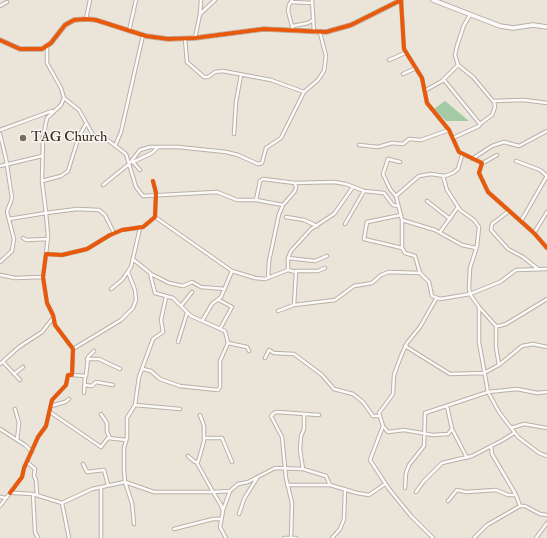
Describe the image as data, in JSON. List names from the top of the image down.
{
  "places": ["TAG Church"]
}
